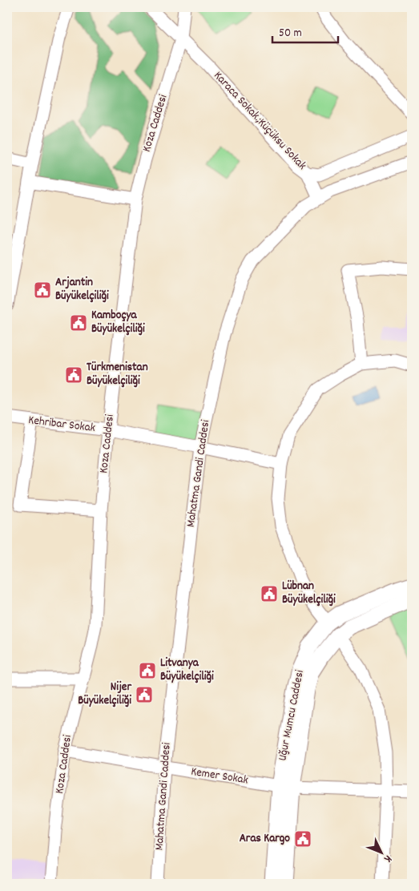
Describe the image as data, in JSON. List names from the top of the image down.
{
  "streets": {
    "main road": ["Uğur Mumcu Caddesi"],
    "street": [
      "Karaca Sokak.;Küçüksu Sokak",
      "Koza Caddesi",
      "Kehribar Sokak",
      "Mahatma Gandi Caddesi",
      "Kemer Sokak"
    ]
  },
  "crossings": [
    ["Karaca Sokak.;Küçüksu Sokak", "Koza Caddesi"],
    ["Koza Caddesi", "Kehribar Sokak"],
    ["Koza Caddesi", "Kemer Sokak"],
    ["Kehribar Sokak", "Mahatma Gandi Caddesi"],
    ["Mahatma Gandi Caddesi", "Kemer Sokak"],
    ["Uğur Mumcu Caddesi", "Kemer Sokak"]
  ],
  "places": {
    "public building": [
      "Arjantin Büyükelçiliği",
      "Kamboçya Büyükelçiliği",
      "Türkmenistan Büyükelçiliği",
      "Lübnan Büyükelçiliği",
      "Litvanya Büyükelçiliği",
      "Nijer Büyükelçiliği",
      "Aras Kargo"
    ]
  },
  "scale_bar": "50 m",
  "north": "bottom right"
}
